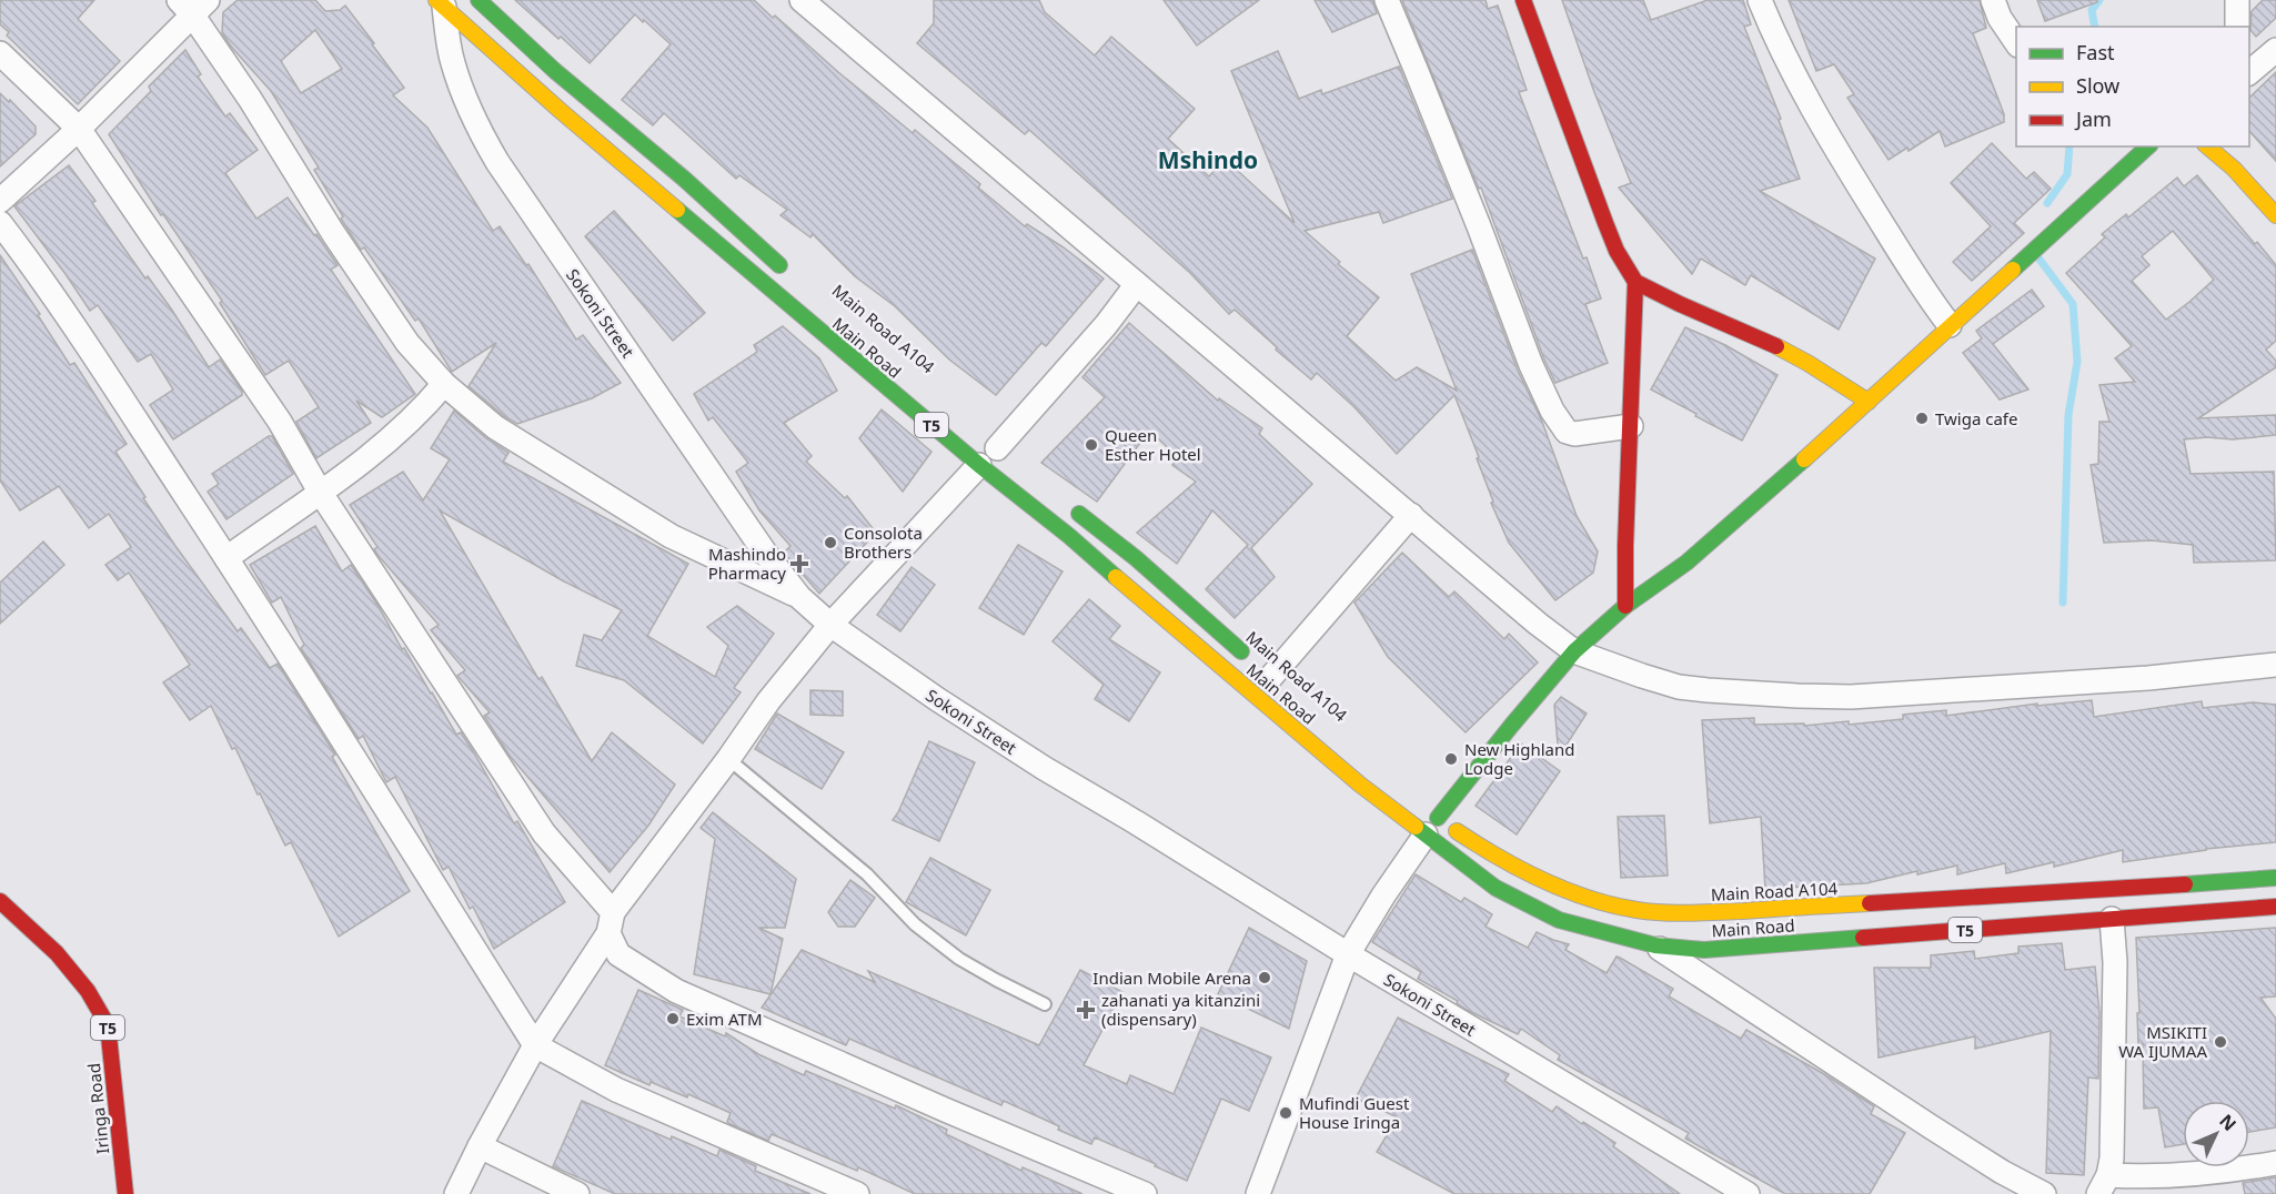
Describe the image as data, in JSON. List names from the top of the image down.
{
  "streets": {
    "main road": [
      "Main Road A104",
      "Main Road",
      "T5",
      "Iringa Road"
    ],
    "street": ["Sokoni Street"]
  },
  "crossings": [
    ["Sokoni Street", "Main Road"],
    ["Main Road A104", "Main Road"]
  ],
  "districts": ["Mshindo"],
  "places": {
    "other": [
      "Twiga cafe",
      "Queen Esther Hotel",
      "Consolota Brothers",
      "New Highland Lodge",
      "Indian Mobile Arena",
      "Exim ATM",
      "MSIKITI WA IJUMAA",
      "Mufindi Guest House Iringa"
    ],
    "health": ["Mashindo Pharmacy", "zahanati ya kitanzini (dispensary)"]
  },
  "legend": ["Fast", "Slow", "Jam"],
  "north": "top right"
}
